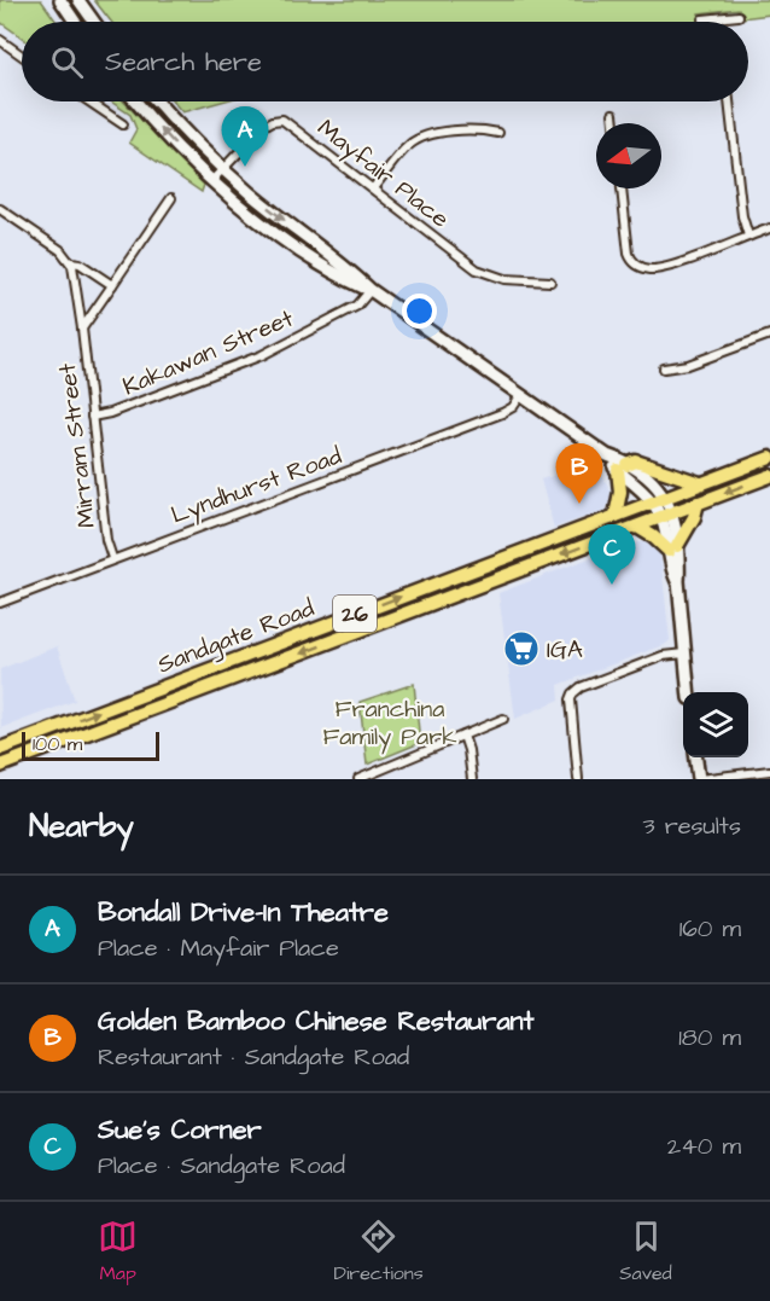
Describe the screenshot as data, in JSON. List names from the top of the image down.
{
  "streets": {
    "highway": ["26", "Sandgate Road"],
    "street": [
      "Mayfair Place",
      "Kakawan Street",
      "Mirram Street",
      "Lyndhurst Road"
    ]
  },
  "crossings": [
    ["Kakawan Street", "Mirram Street"],
    ["Mirram Street", "Lyndhurst Road"]
  ],
  "parks": ["Franchina Family Park"],
  "places": {
    "supermarket": ["IGA"]
  },
  "scale_bar": "100 m",
  "north": "left",
  "page": {
    "search": "Search here",
    "pins": ["A", "B", "C"],
    "scale": "100 m",
    "heading": ["Nearby", "3 results"],
    "list": [
      {
        "mark": "A",
        "name": "Bondall Drive-In Theatre",
        "note": "Place · Mayfair Place",
        "value": "160 m"
      },
      {
        "mark": "B",
        "name": "Golden Bamboo Chinese Restaurant",
        "note": "Restaurant · Sandgate Road",
        "value": "180 m"
      },
      {
        "mark": "C",
        "name": "Sue's Corner",
        "note": "Place · Sandgate Road",
        "value": "240 m"
      }
    ],
    "nav": ["Map", "Directions", "Saved"]
  }
}
